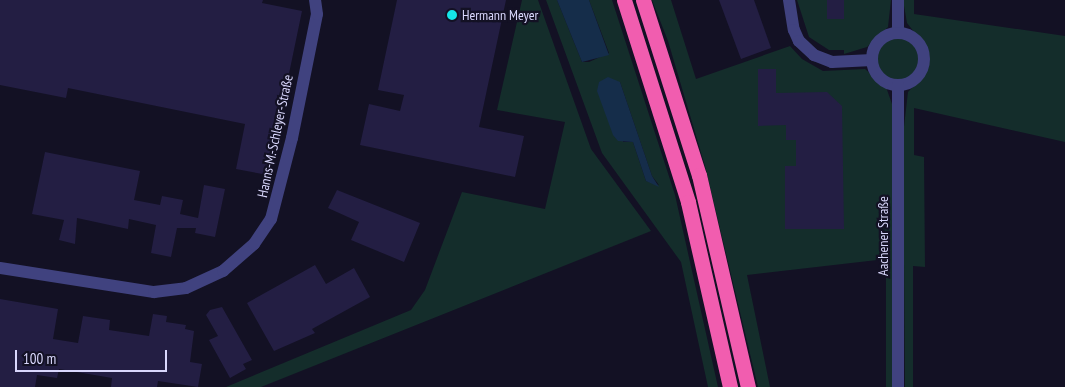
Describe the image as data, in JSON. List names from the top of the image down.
{
  "streets": {
    "street": ["Hanns-M.-Schleyer-Straße", "Aachener Straße"]
  },
  "places": ["Hermann Meyer"],
  "scale_bar": "100 m"
}
